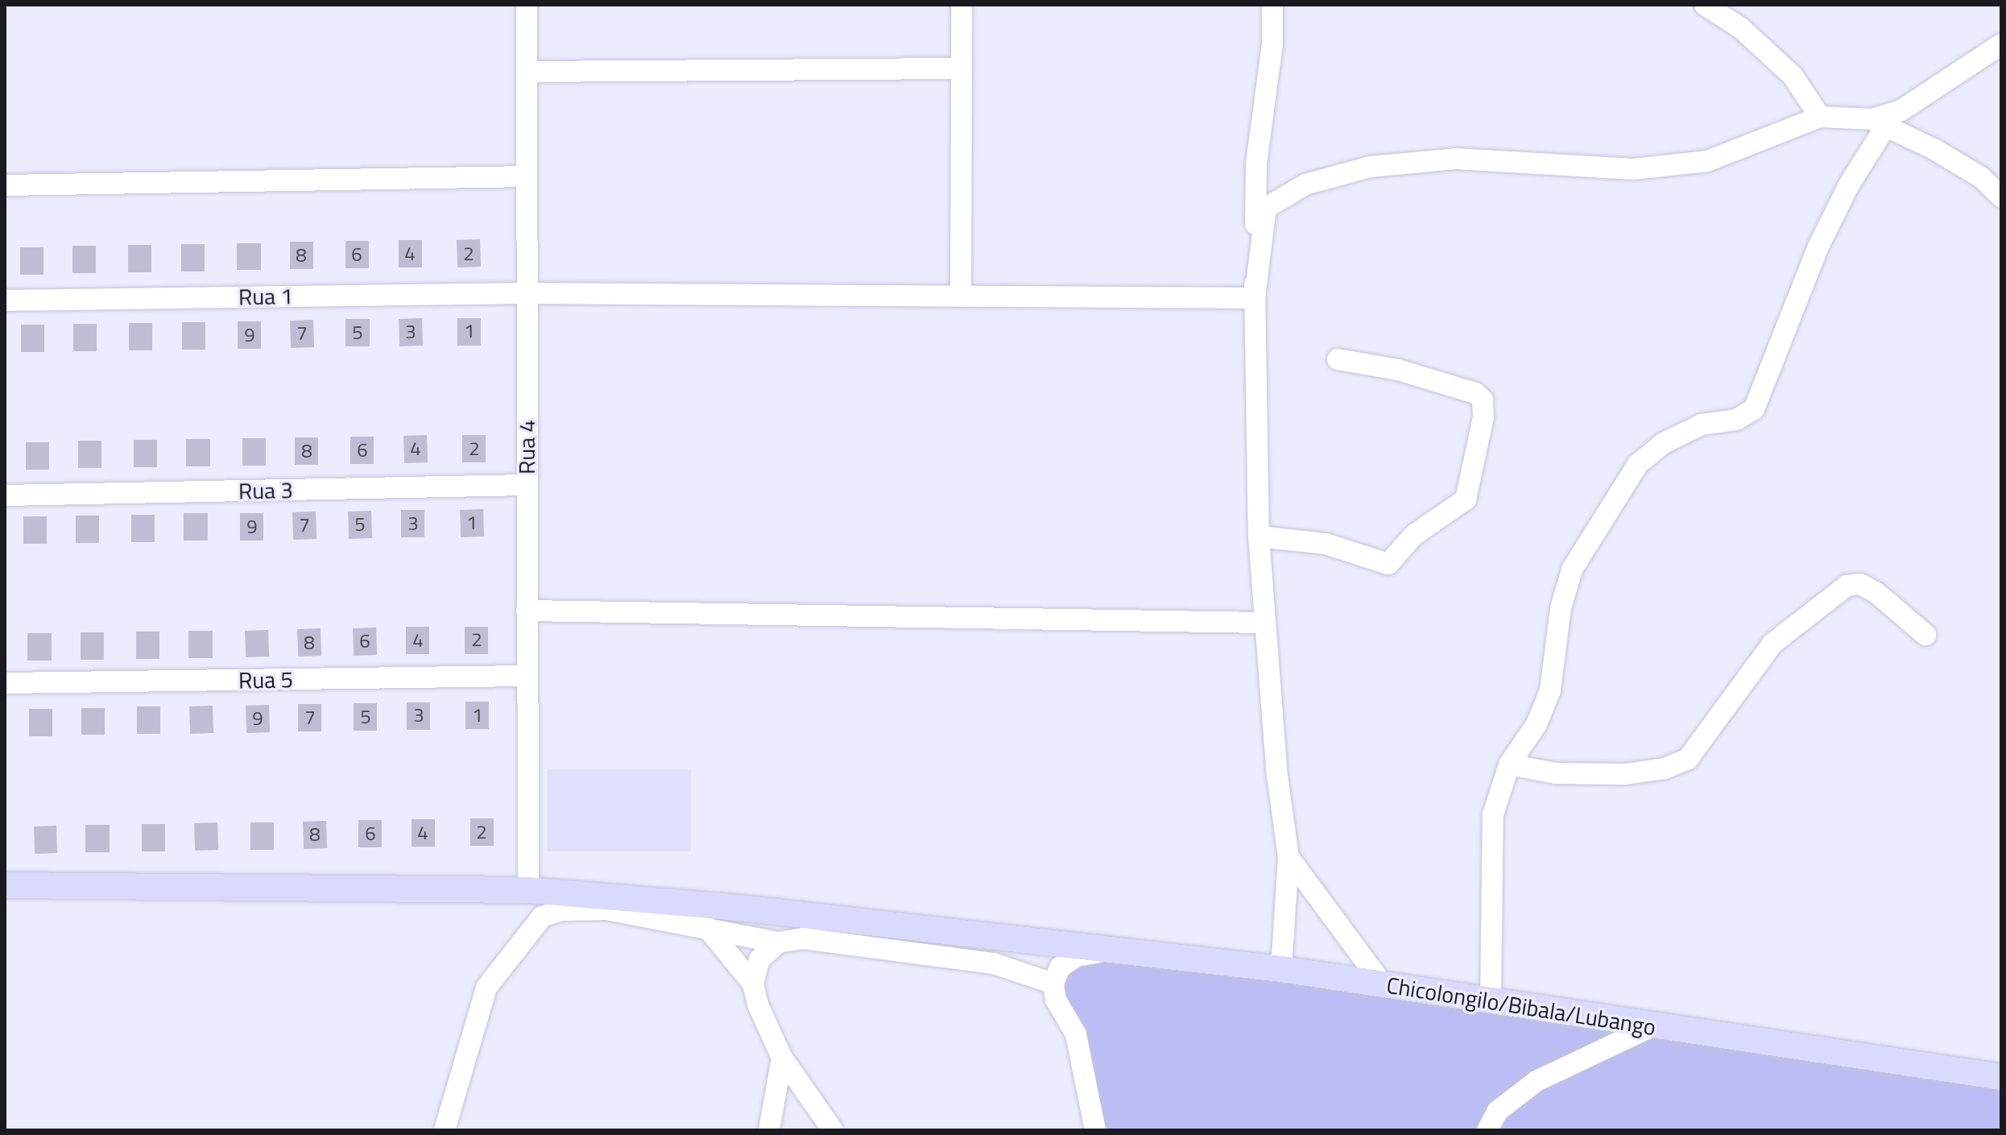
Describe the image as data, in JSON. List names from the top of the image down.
{
  "streets": {
    "main road": ["Chicolongilo/Bibala/Lubango"],
    "street": [
      "Rua 1",
      "Rua 4",
      "Rua 3",
      "Rua 5"
    ]
  },
  "crossings": [
    ["Rua 1", "Rua 4"],
    ["Rua 4", "Rua 3"],
    ["Rua 4", "Rua 5"],
    ["Rua 4", "Chicolongilo/Bibala/Lubango"]
  ],
  "house_numbers": [
    "4",
    "2",
    "6",
    "8",
    "1",
    "3",
    "5",
    "7",
    "9",
    "4",
    "2",
    "6",
    "8",
    "1",
    "3",
    "5",
    "7",
    "9",
    "2",
    "4",
    "6",
    "8",
    "3",
    "1",
    "5",
    "7",
    "9",
    "2",
    "4",
    "6",
    "8"
  ]
}
